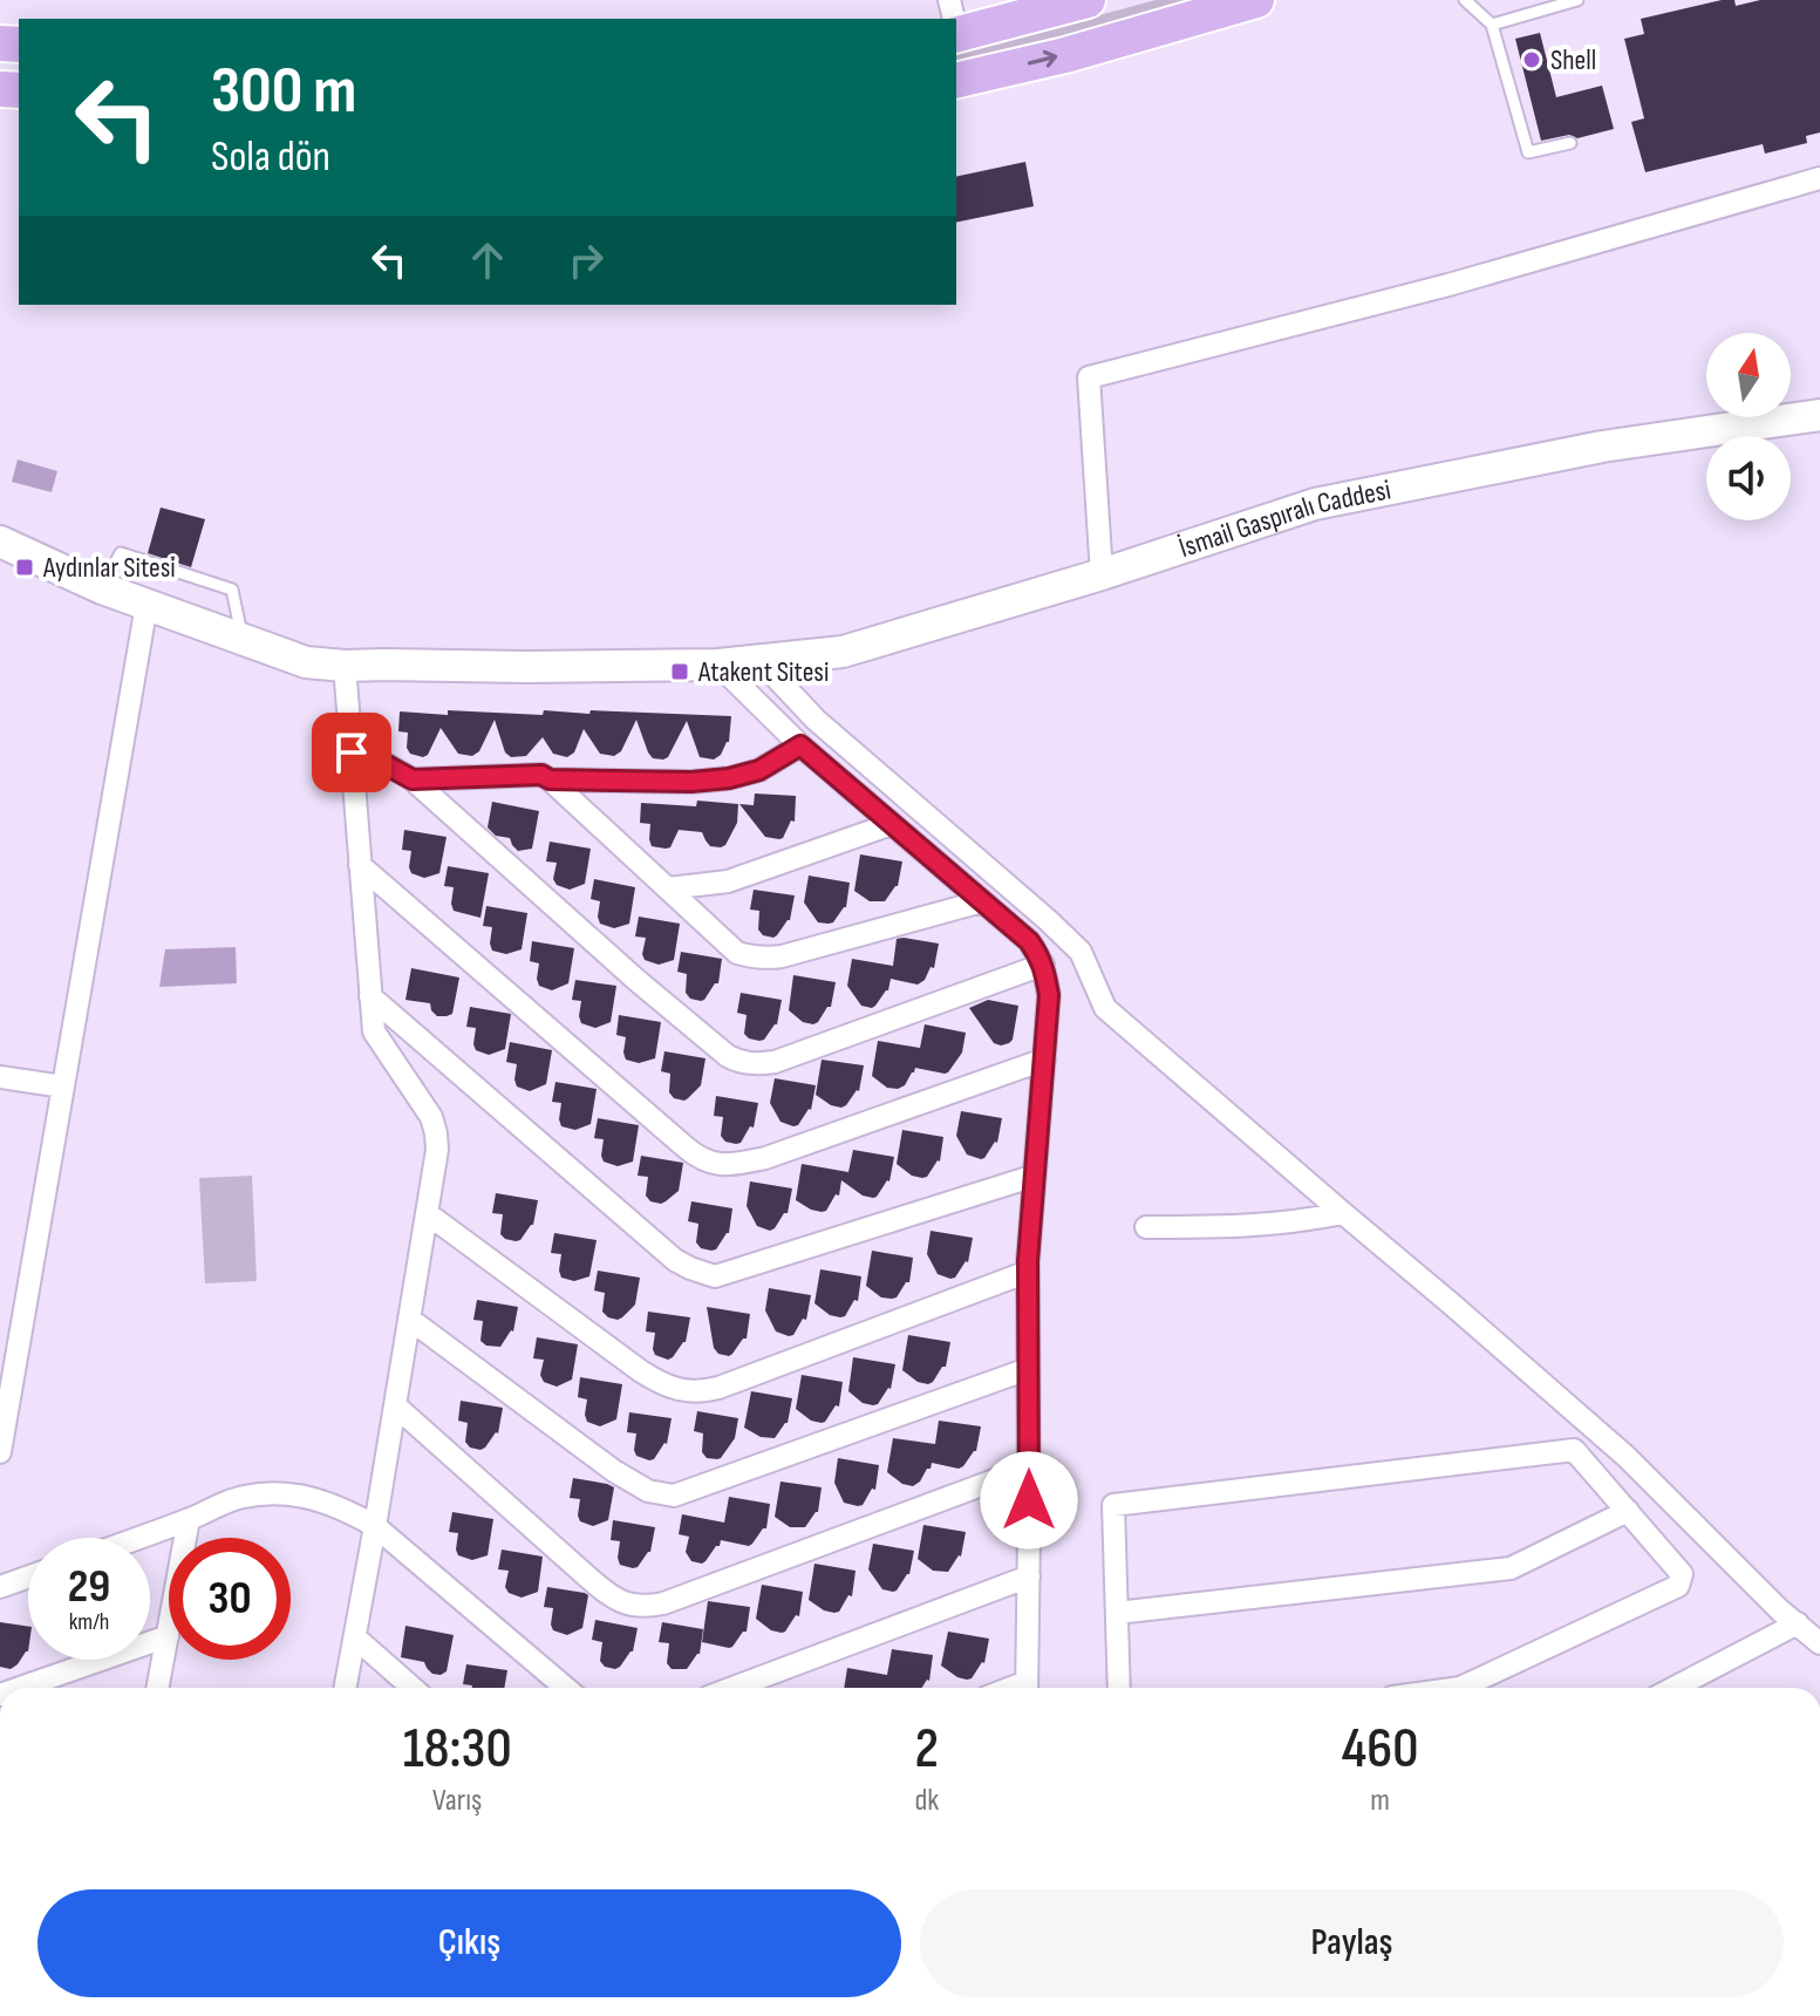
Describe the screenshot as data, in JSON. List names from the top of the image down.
{
  "streets": {
    "main road": ["İsmail Gaspıralı Caddesi"]
  },
  "places": {
    "other": ["Shell"],
    "transit": ["Aydınlar Sitesi", "Atakent Sitesi"]
  },
  "north": "top",
  "page": {
    "turn": ["300 m", "Sola dön"],
    "speed": "29 km/h",
    "limit": "30",
    "eta": [
      "18:30",
      "Varış",
      "2",
      "dk",
      "460",
      "m"
    ],
    "buttons": ["Çıkış", "Paylaş"]
  }
}
